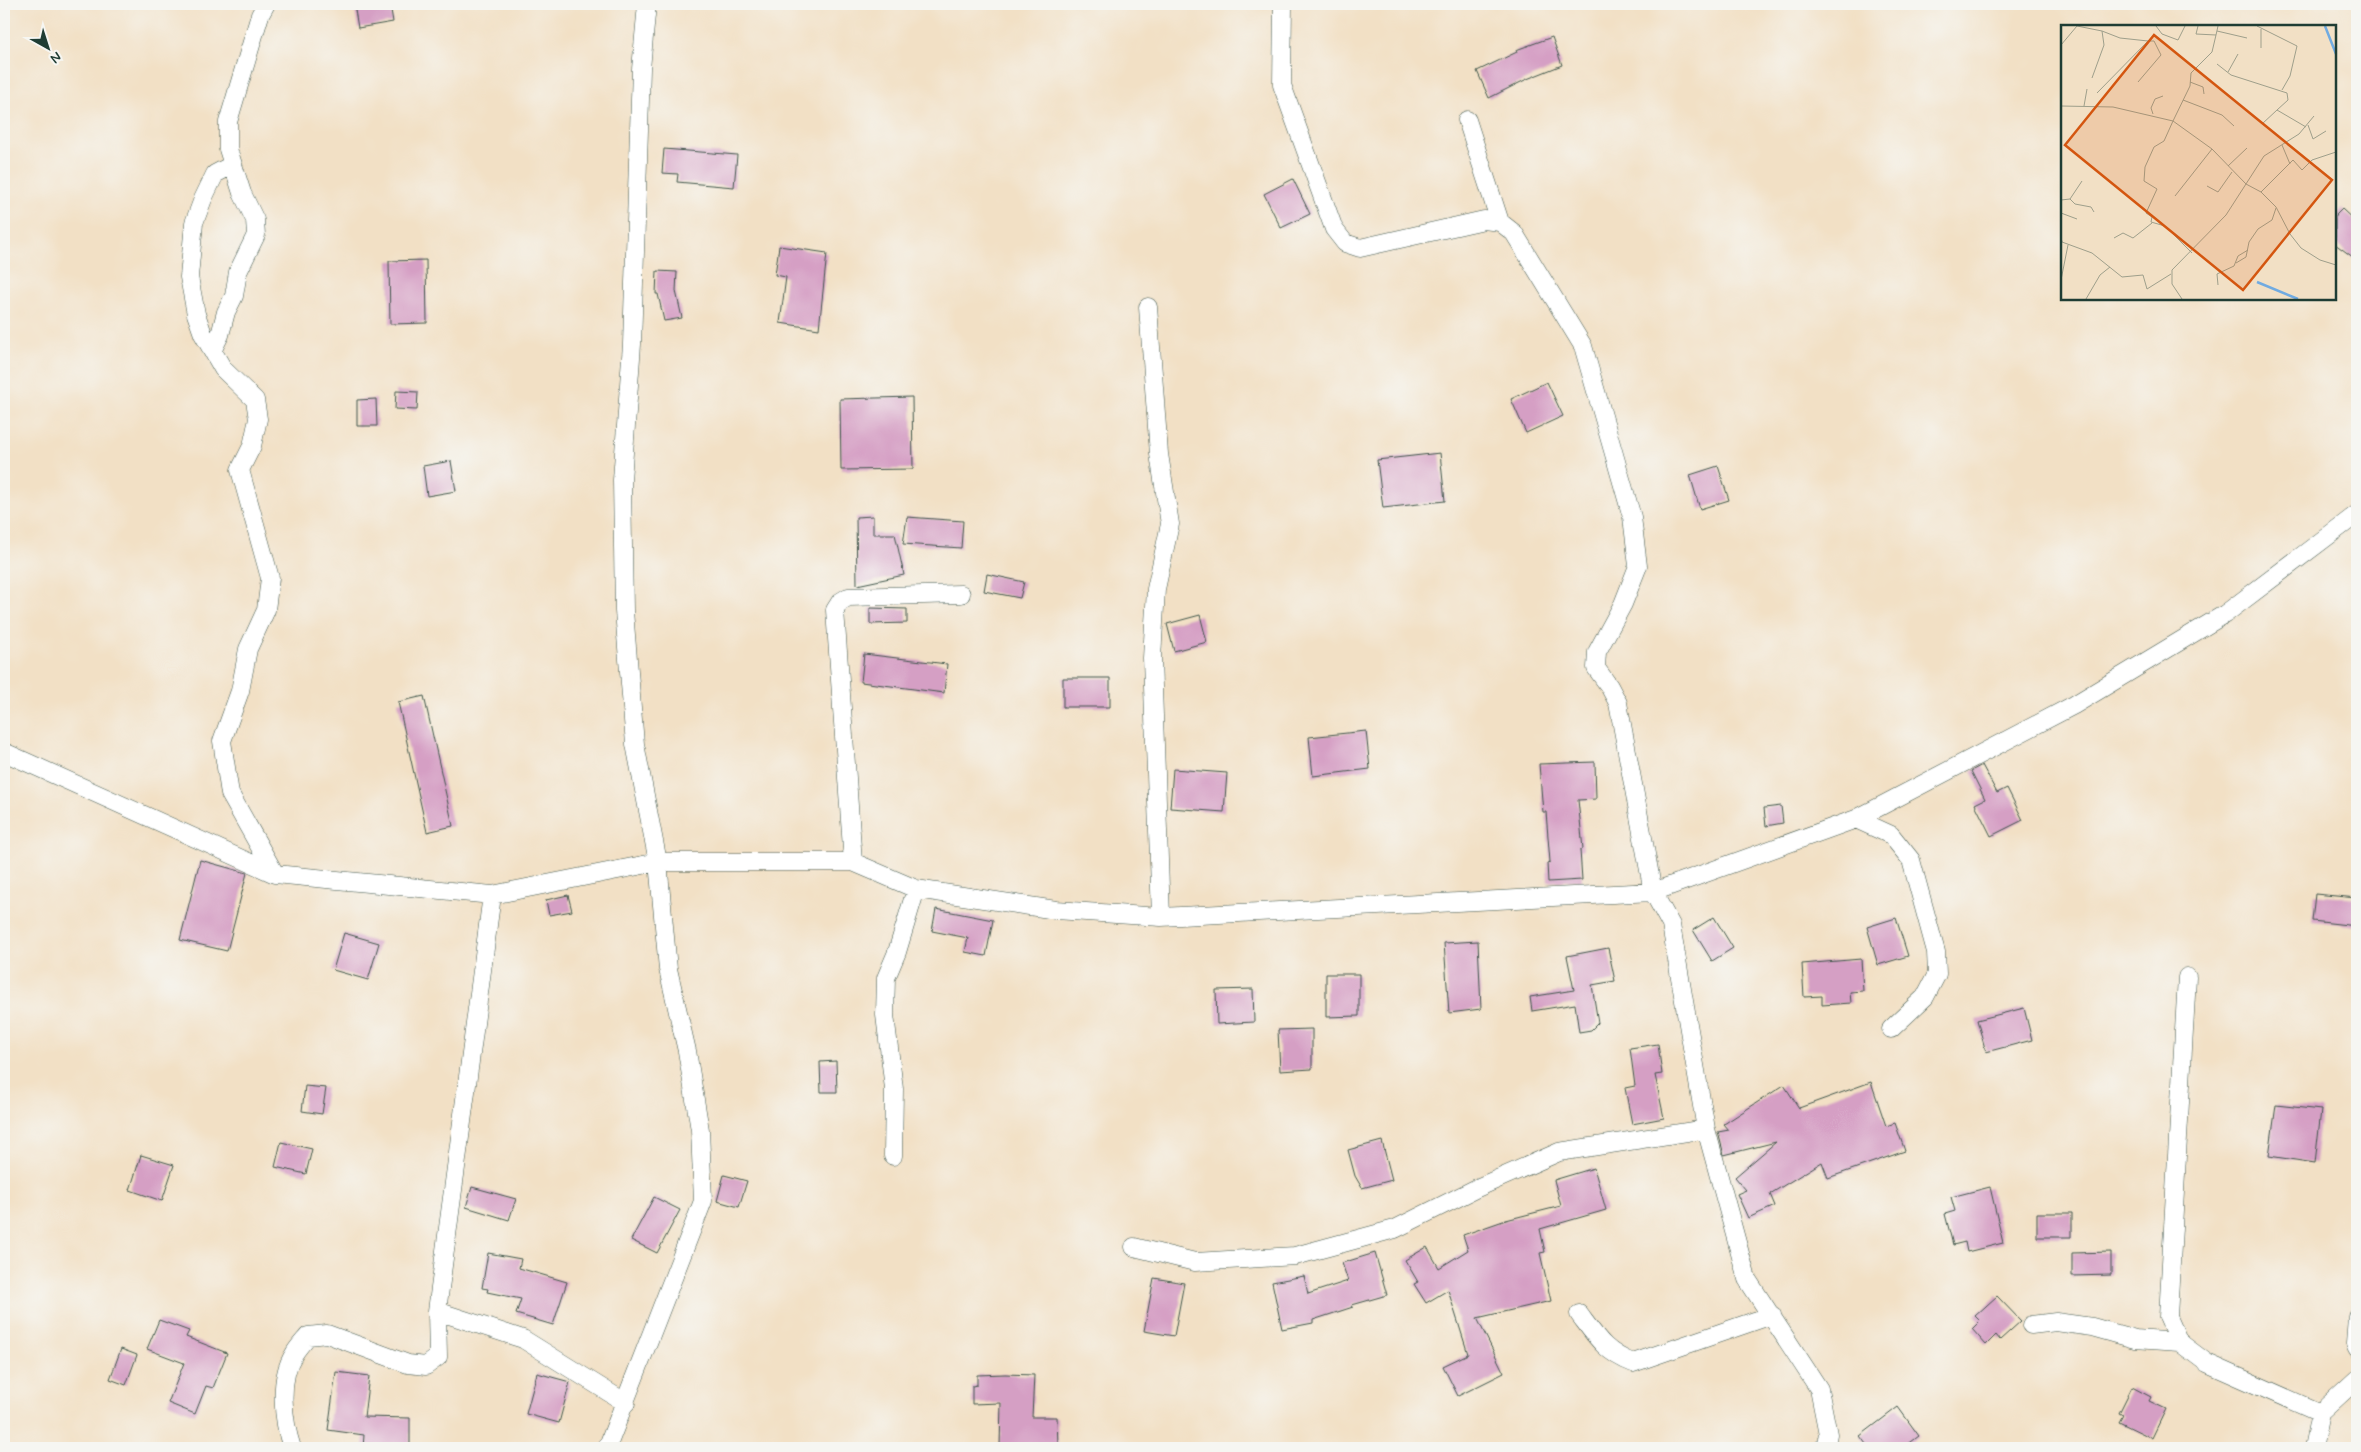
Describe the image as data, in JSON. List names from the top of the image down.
{
  "north": "bottom right"
}
